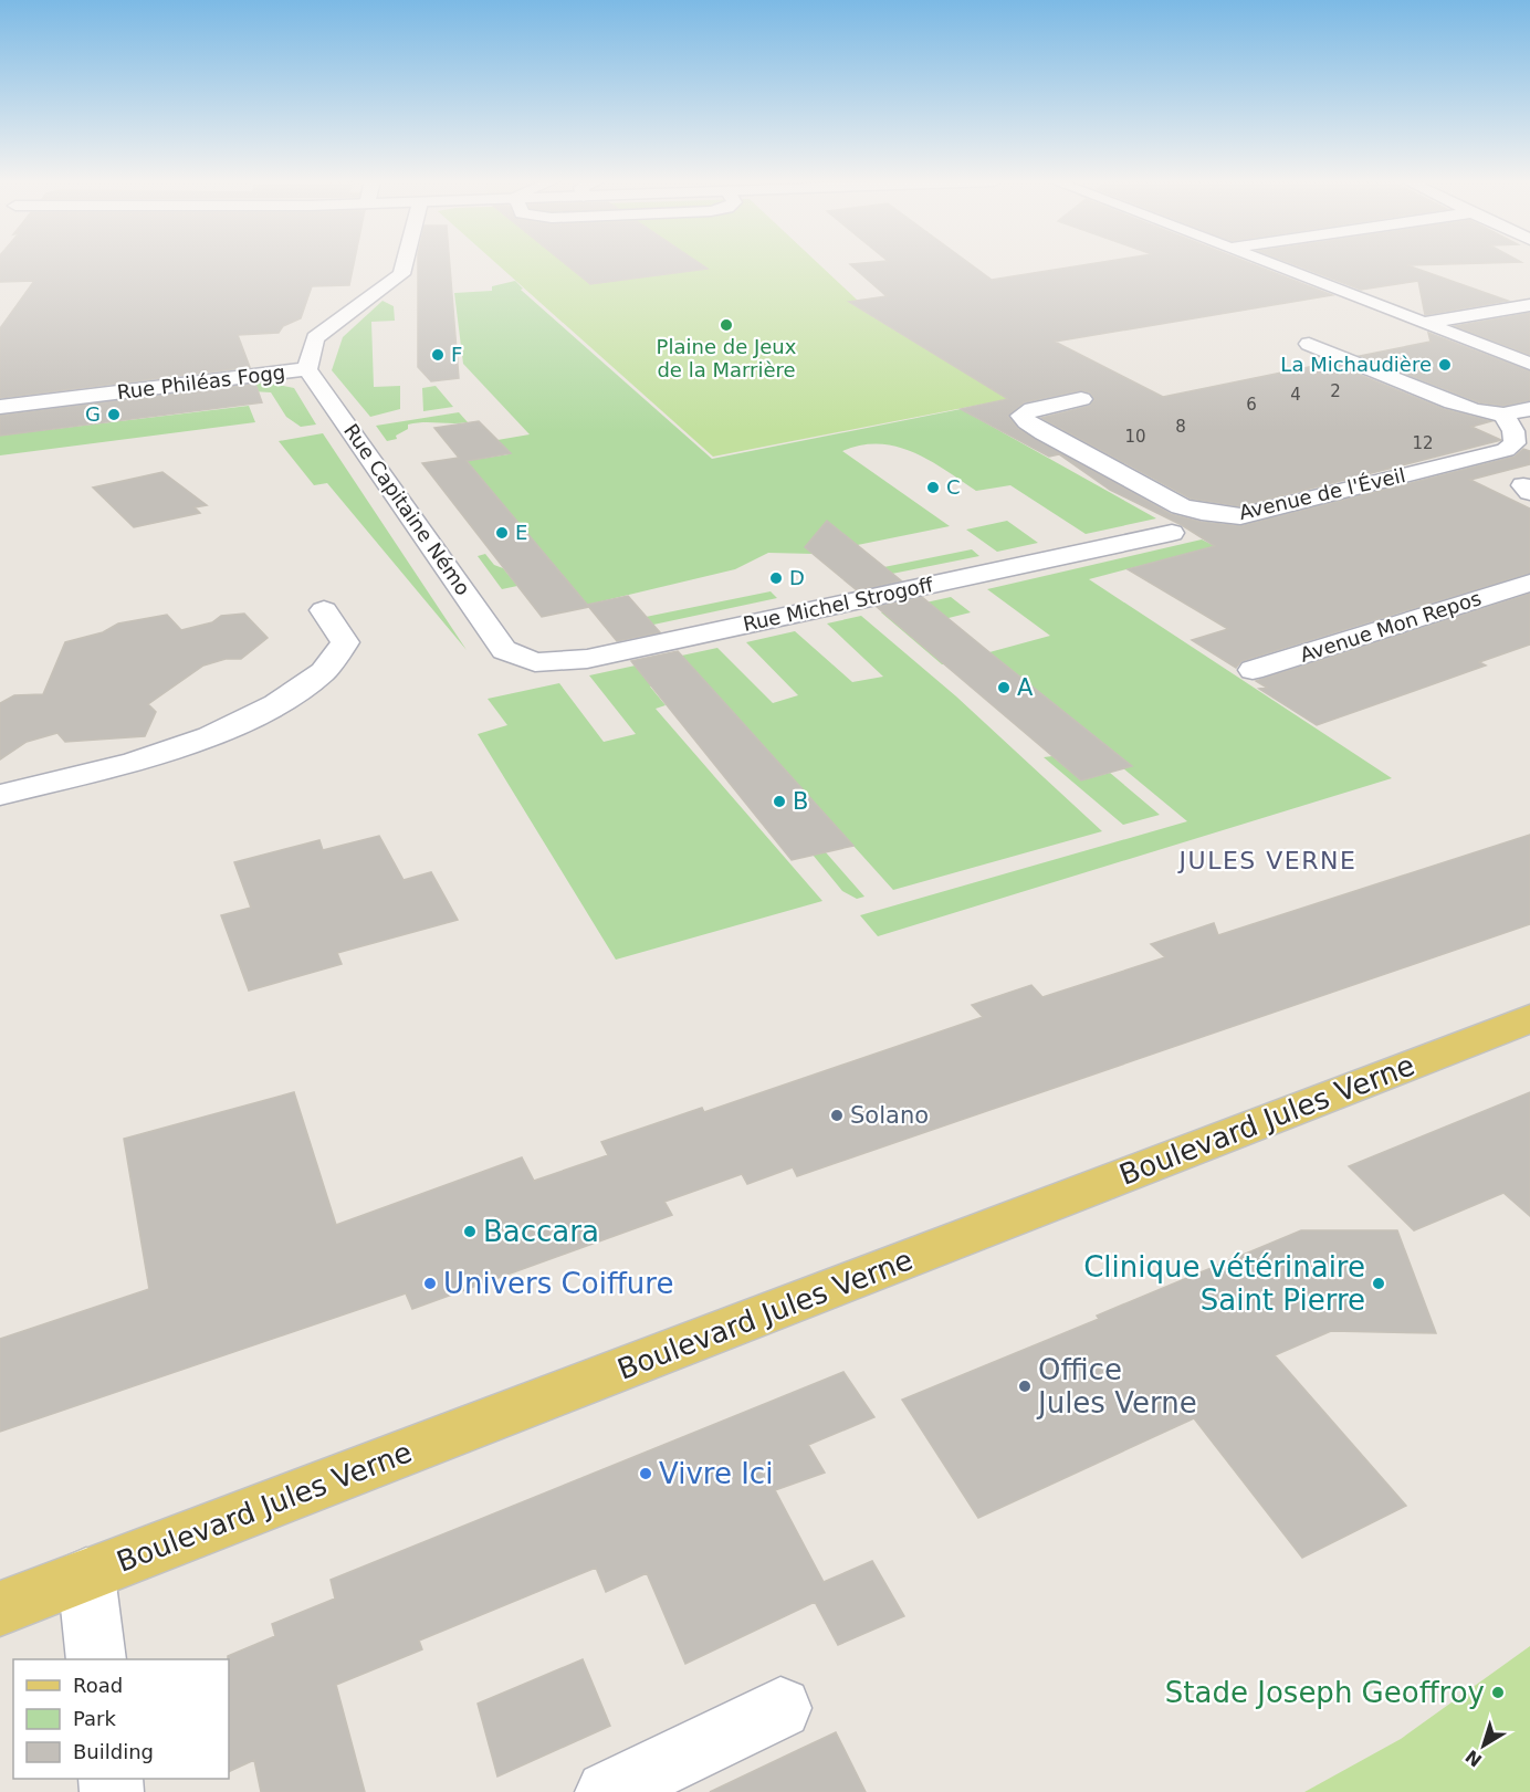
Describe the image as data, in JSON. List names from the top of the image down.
{
  "streets": {
    "main road": ["Boulevard Jules Verne"],
    "street": [
      "Rue Philéas Fogg",
      "Avenue de l'Éveil",
      "Rue Capitaine Némo",
      "Rue Michel Strogoff",
      "Avenue Mon Repos"
    ]
  },
  "crossings": [
    ["Rue Philéas Fogg", "Rue Capitaine Némo"],
    ["Rue Capitaine Némo", "Rue Michel Strogoff"]
  ],
  "districts": ["JULES VERNE"],
  "places": [
    "Plaine de Jeux de la Marrière",
    "F",
    "La Michaudière",
    "G",
    "C",
    "E",
    "D",
    "A",
    "B",
    "Solano",
    "Baccara",
    "Univers Coiffure",
    "Clinique vétérinaire Saint Pierre",
    "Office Jules Verne",
    "Vivre Ici",
    "Stade Joseph Geoffroy"
  ],
  "house_numbers": [
    "2",
    "4",
    "6",
    "8",
    "10",
    "12"
  ],
  "legend": ["Road", "Park", "Building"],
  "north": "bottom left"
}
